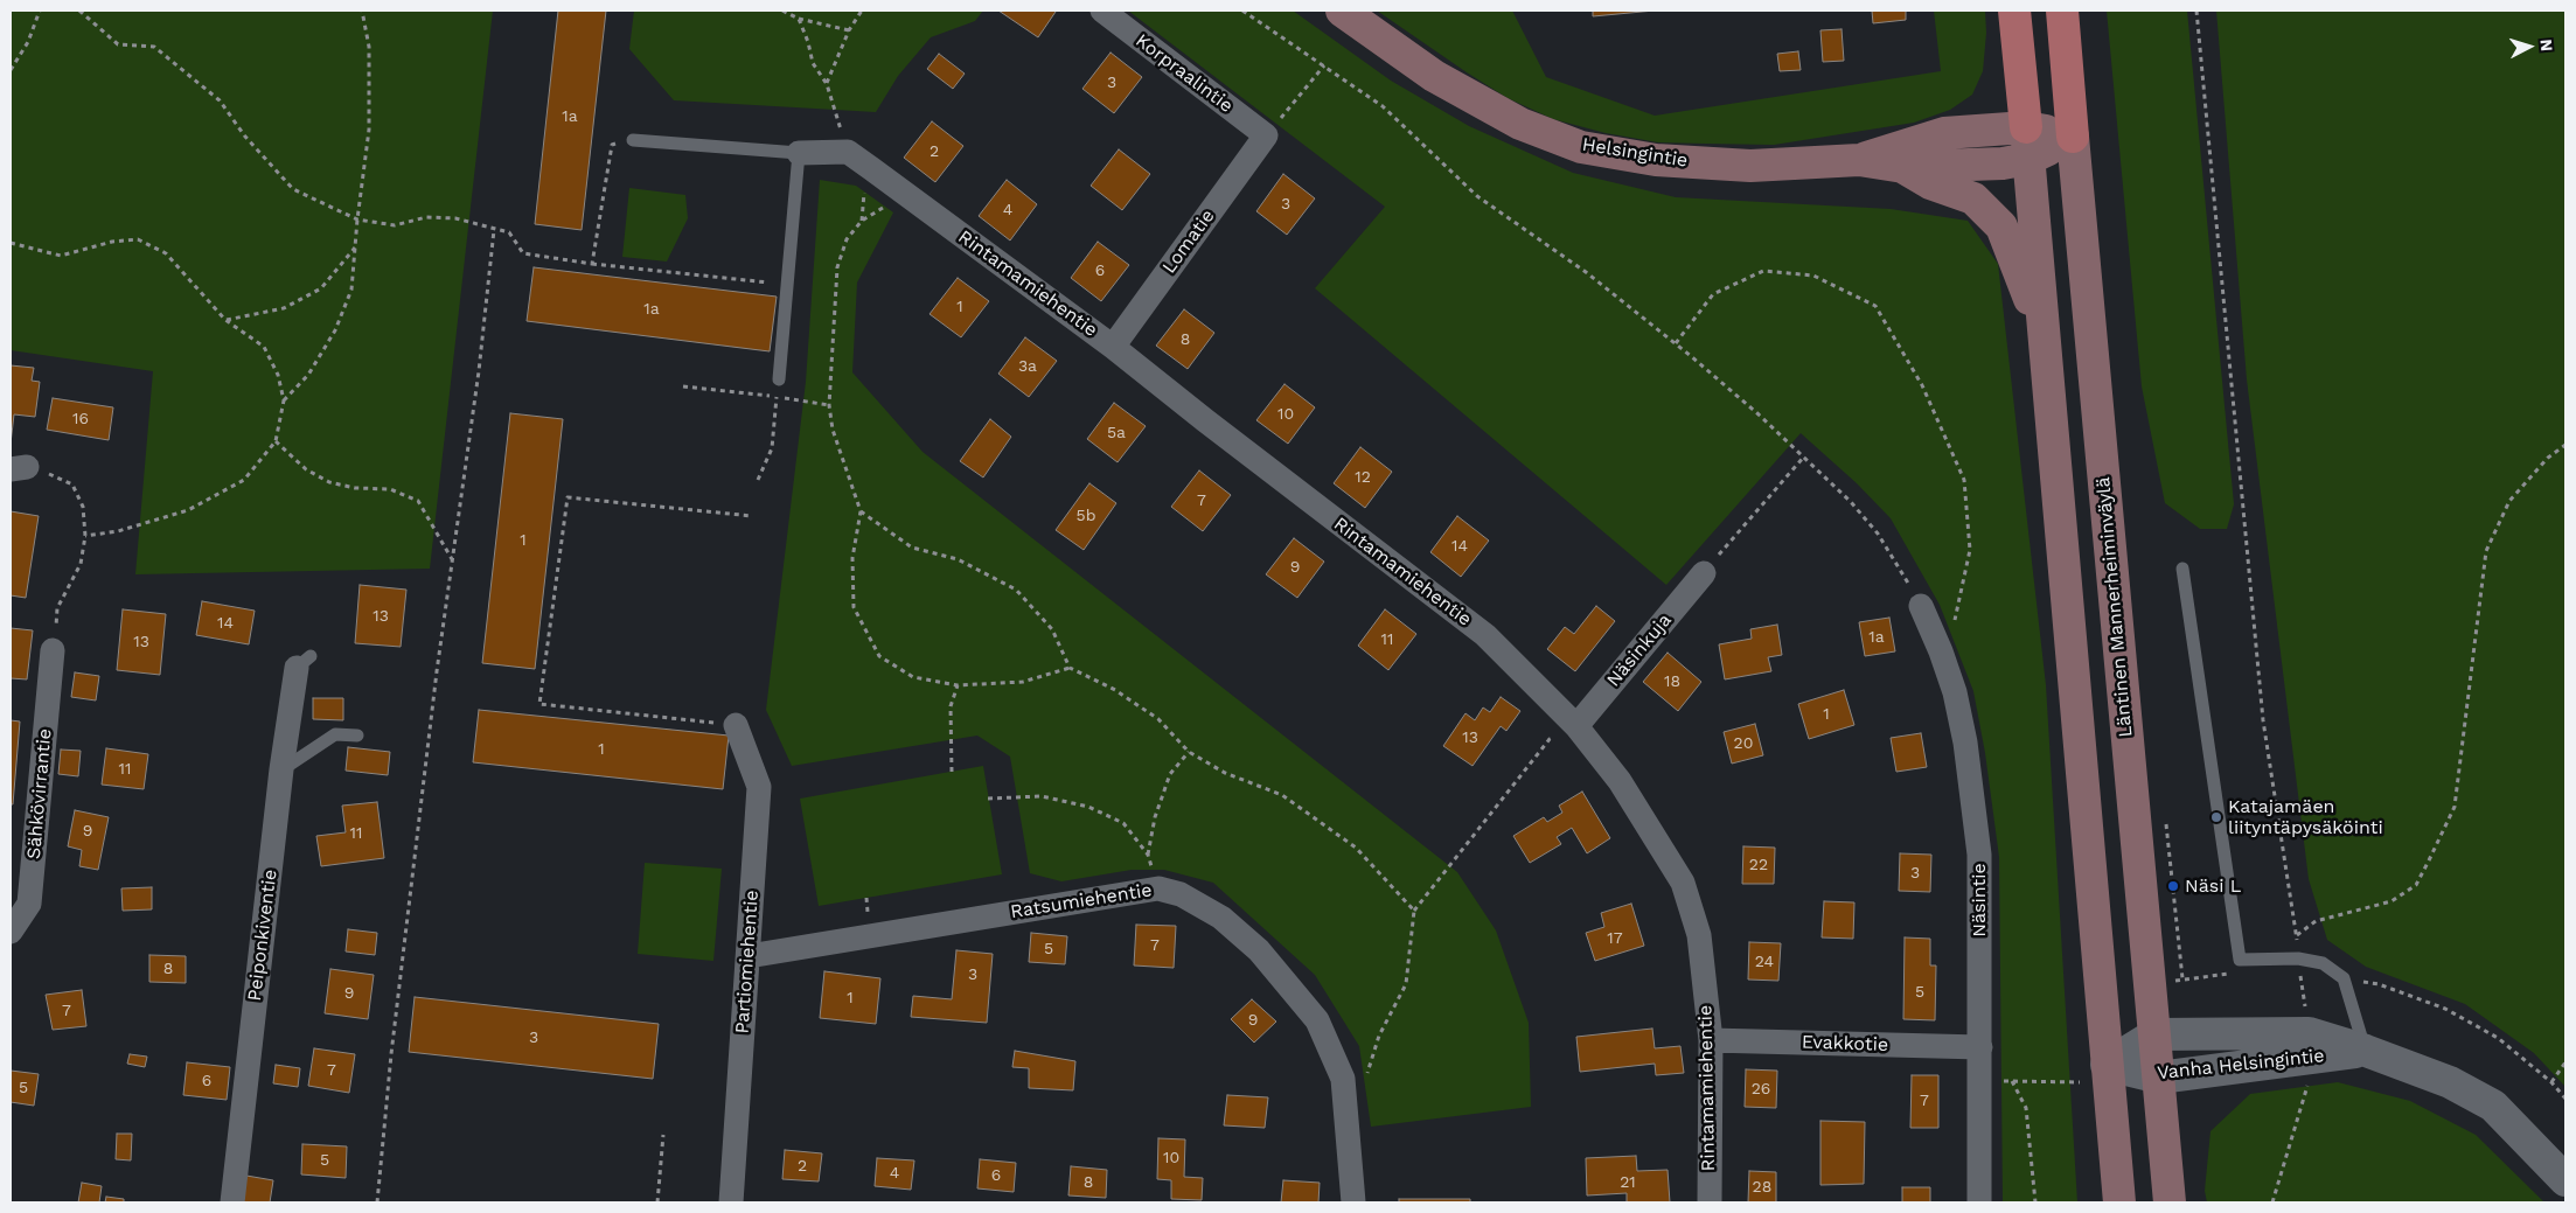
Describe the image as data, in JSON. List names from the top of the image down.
{
  "streets": {
    "main road": ["Helsingintie", "Läntinen Mannerheiminväylä"],
    "street": [
      "Korpraalintie",
      "Lomatie",
      "Rintamamiehentie",
      "Näsinkuja",
      "Sähkövirrantie",
      "Näsintie",
      "Ratsumiehentie",
      "Peiponkiventie",
      "Partiomiehentie",
      "Evakkotie",
      "Vanha Helsingintie"
    ]
  },
  "crossings": [
    ["Korpraalintie", "Lomatie"],
    ["Helsingintie", "Läntinen Mannerheiminväylä"],
    ["Lomatie", "Rintamamiehentie"],
    ["Rintamamiehentie", "Näsinkuja"],
    ["Rintamamiehentie", "Evakkotie"],
    ["Läntinen Mannerheiminväylä", "Vanha Helsingintie"],
    ["Näsintie", "Evakkotie"],
    ["Ratsumiehentie", "Partiomiehentie"]
  ],
  "places": ["Katajamäen liityntäpysäköinti", "Näsi L"],
  "house_numbers": [
    "3",
    "1a",
    "2",
    "3",
    "4",
    "6",
    "1",
    "1a",
    "8",
    "3a",
    "10",
    "16",
    "5a",
    "12",
    "7",
    "5b",
    "1",
    "14",
    "9",
    "13",
    "14",
    "1a",
    "11",
    "13",
    "18",
    "1",
    "13",
    "20",
    "1",
    "11",
    "9",
    "11",
    "22",
    "3",
    "17",
    "7",
    "5",
    "24",
    "8",
    "3",
    "5",
    "9",
    "1",
    "7",
    "9",
    "3",
    "7",
    "6",
    "5",
    "26",
    "7",
    "10",
    "5",
    "2",
    "4",
    "6",
    "8",
    "21",
    "28"
  ],
  "north": "right"
}
